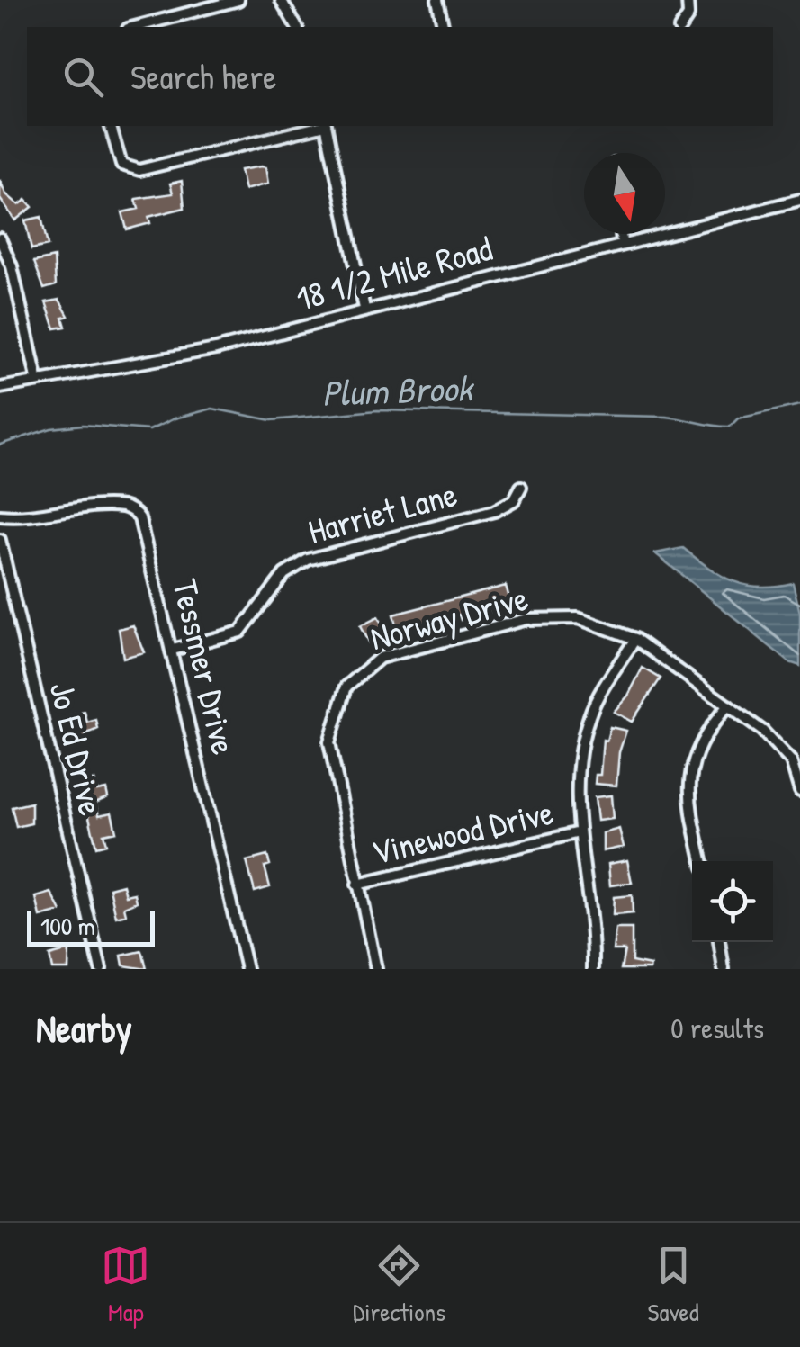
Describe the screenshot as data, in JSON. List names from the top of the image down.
{
  "streets": {
    "street": [
      "18 1/2 Mile Road",
      "Harriet Lane",
      "Norway Drive",
      "Tessmer Drive",
      "Jo Ed Drive",
      "Vinewood Drive"
    ]
  },
  "crossings": [
    ["Harriet Lane", "Tessmer Drive"],
    ["Norway Drive", "Vinewood Drive"]
  ],
  "water": ["Plum Brook"],
  "scale_bar": "100 m",
  "north": "bottom",
  "page": {
    "search": "Search here",
    "scale": "100 m",
    "heading": ["Nearby", "0 results"],
    "nav": ["Map", "Directions", "Saved"]
  }
}
